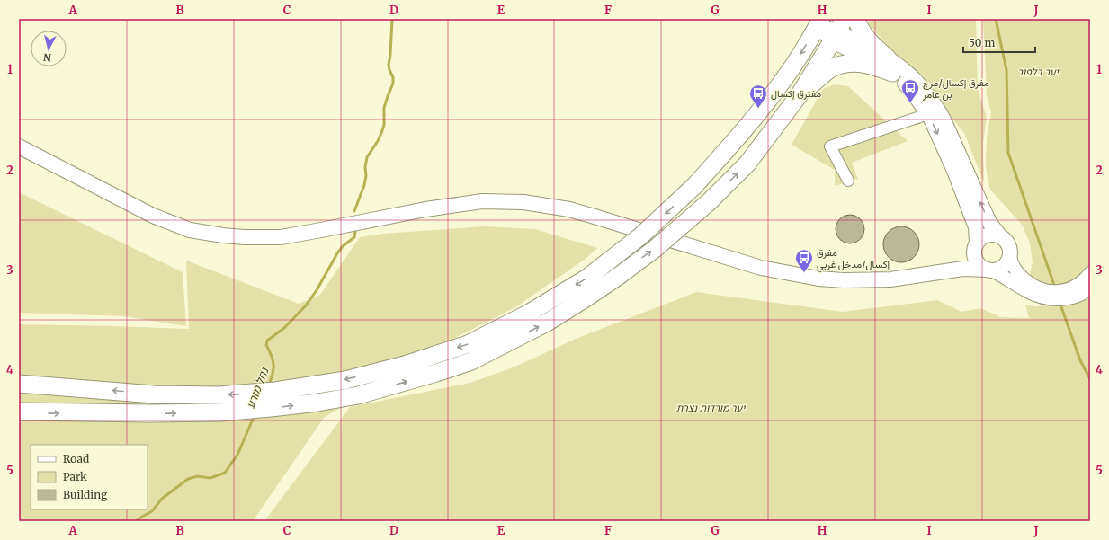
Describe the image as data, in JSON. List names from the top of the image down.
{
  "water": ["נחל מזרע"],
  "parks": ["יער בלפור", "יער מורדות נצרת"],
  "places": {
    "bus stop": ["مفرق إكسال/مرج بن عامر", "مفترق إكسال", "مفرق إكسال/مدخل غربي"]
  },
  "legend": ["Road", "Park", "Building"],
  "scale_bar": "50 m",
  "north": "bottom",
  "grid": {
    "columns": [
      "A",
      "B",
      "C",
      "D",
      "E",
      "F",
      "G",
      "H",
      "I",
      "J"
    ],
    "rows": [
      "1",
      "2",
      "3",
      "4",
      "5"
    ]
  }
}
